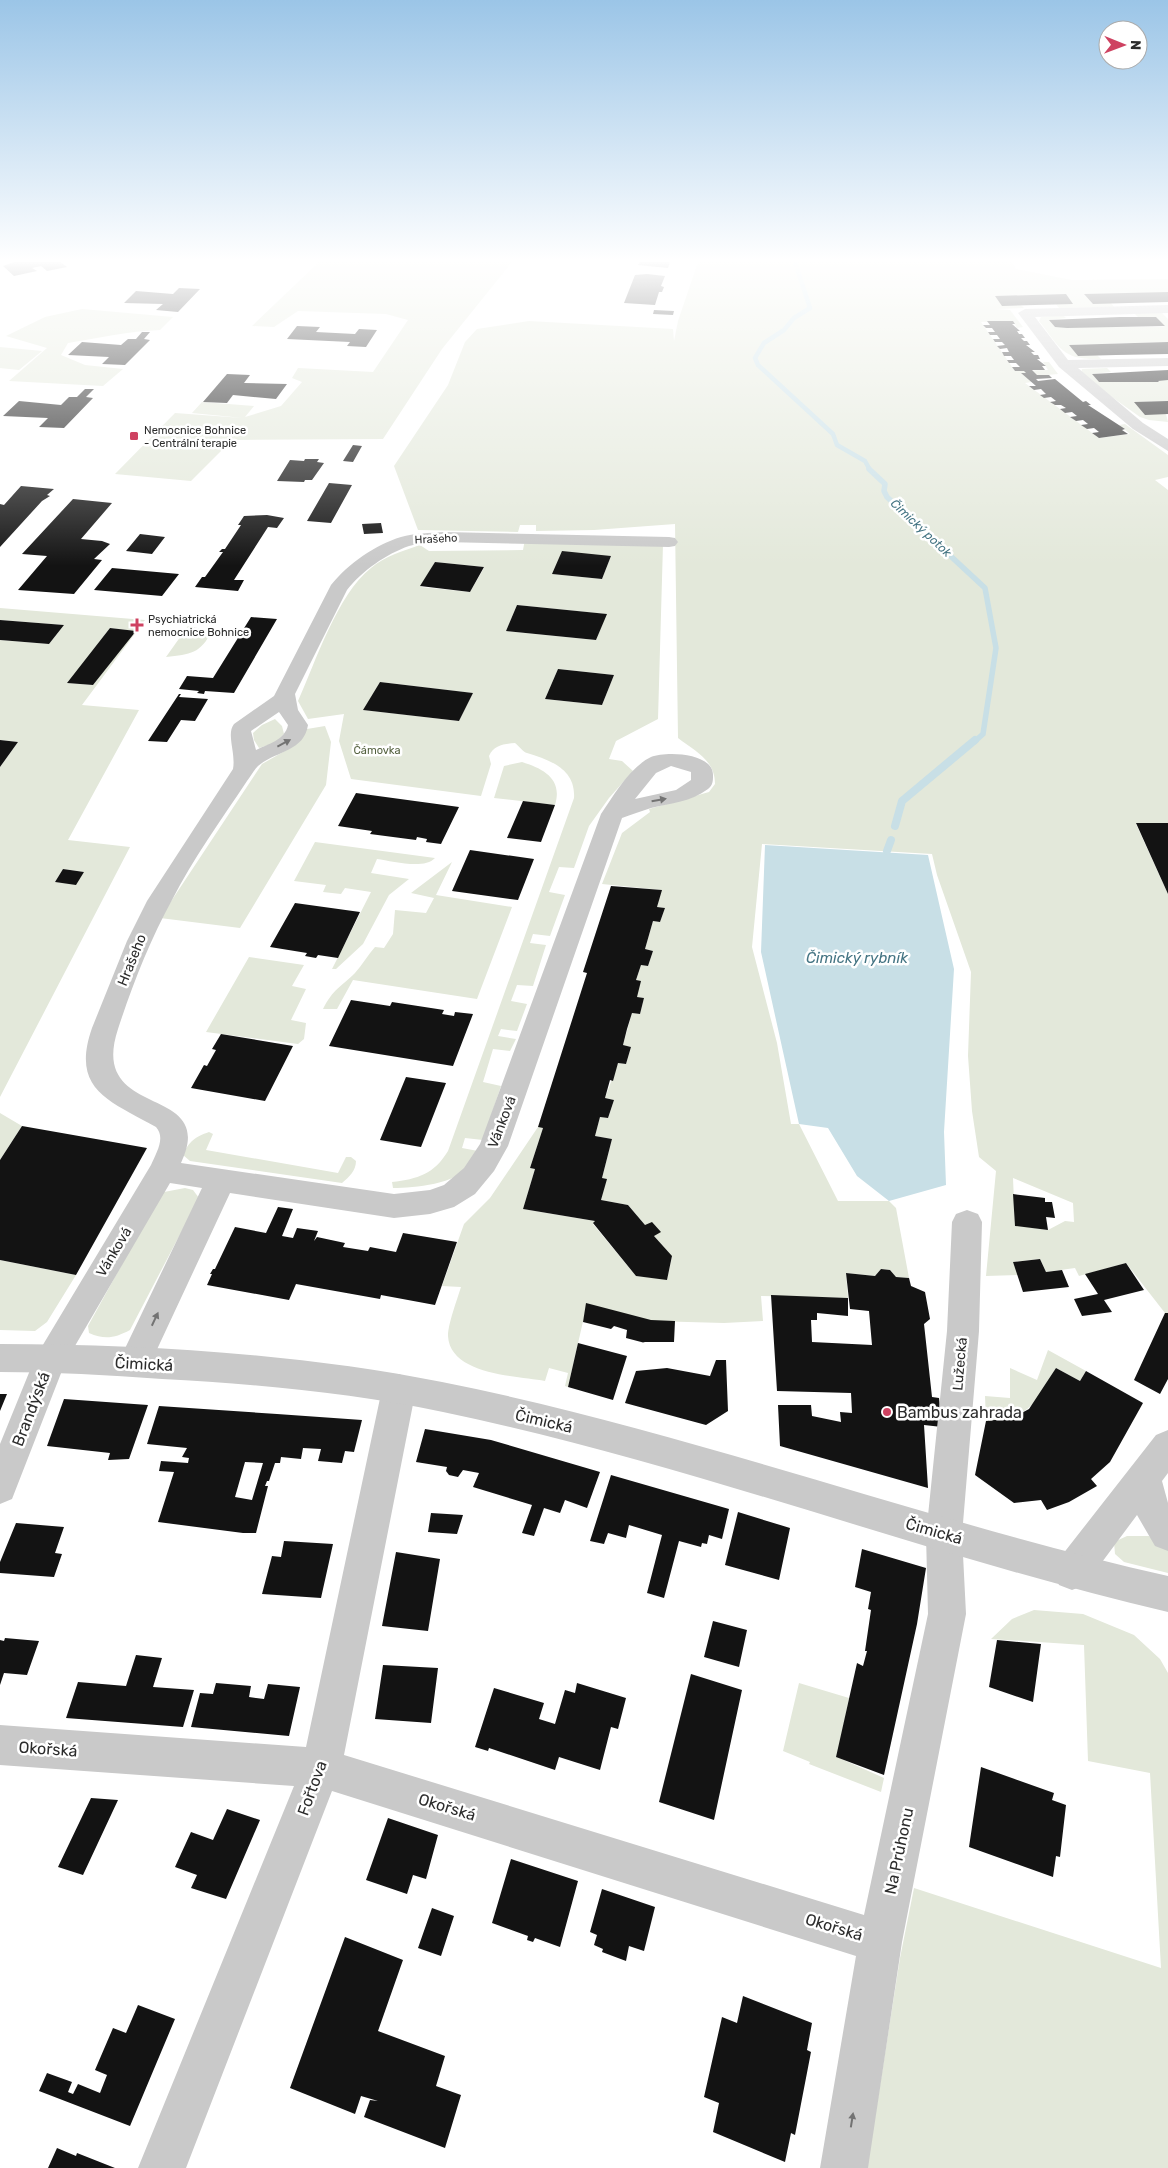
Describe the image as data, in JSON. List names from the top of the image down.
{
  "streets": {
    "street": [
      "Hrašeho",
      "Vánková",
      "Čimická",
      "Lužecká",
      "Brandýská",
      "Okořská",
      "Fořtova",
      "Na Průhonu"
    ]
  },
  "crossings": [
    ["Hrašeho", "Vánková"],
    ["Vánková", "Čimická"],
    ["Vánková", "Brandýská"],
    ["Čimická", "Lužecká"],
    ["Čimická", "Brandýská"],
    ["Čimická", "Fořtova"],
    ["Čimická", "Na Průhonu"],
    ["Lužecká", "Na Průhonu"],
    ["Okořská", "Fořtova"],
    ["Okořská", "Na Průhonu"]
  ],
  "one_way": ["Na Průhonu"],
  "water": ["Čimický potok", "Čimický rybník"],
  "parks": ["Čámovka"],
  "places": {
    "transit": ["Nemocnice Bohnice - Centrální terapie"],
    "health": ["Psychiatrická nemocnice Bohnice"],
    "other": ["Bambus zahrada"]
  },
  "north": "right"
}
